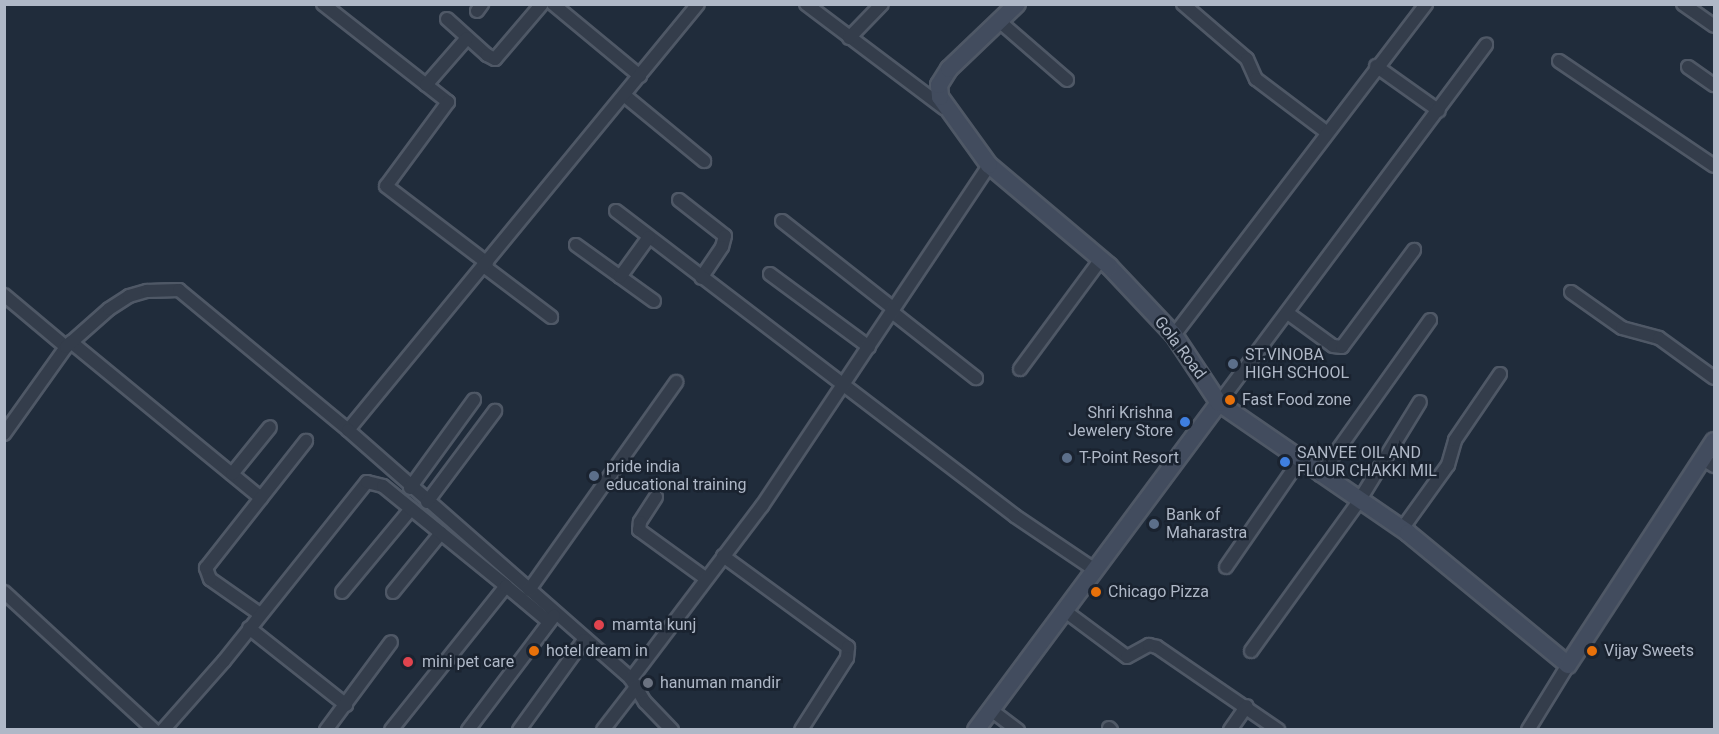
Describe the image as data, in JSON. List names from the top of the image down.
{
  "streets": {
    "street": ["Gola Road"]
  },
  "places": [
    "ST.VINOBA HIGH SCHOOL",
    "Fast Food zone",
    "Shri Krishna Jewelery Store",
    "T-Point Resort",
    "SANVEE OIL AND FLOUR CHAKKI MIL",
    "pride india educational training",
    "Bank of Maharastra",
    "Chicago Pizza",
    "mamta kunj",
    "hotel dream in",
    "Vijay Sweets",
    "mini pet care",
    "hanuman mandir"
  ]
}
